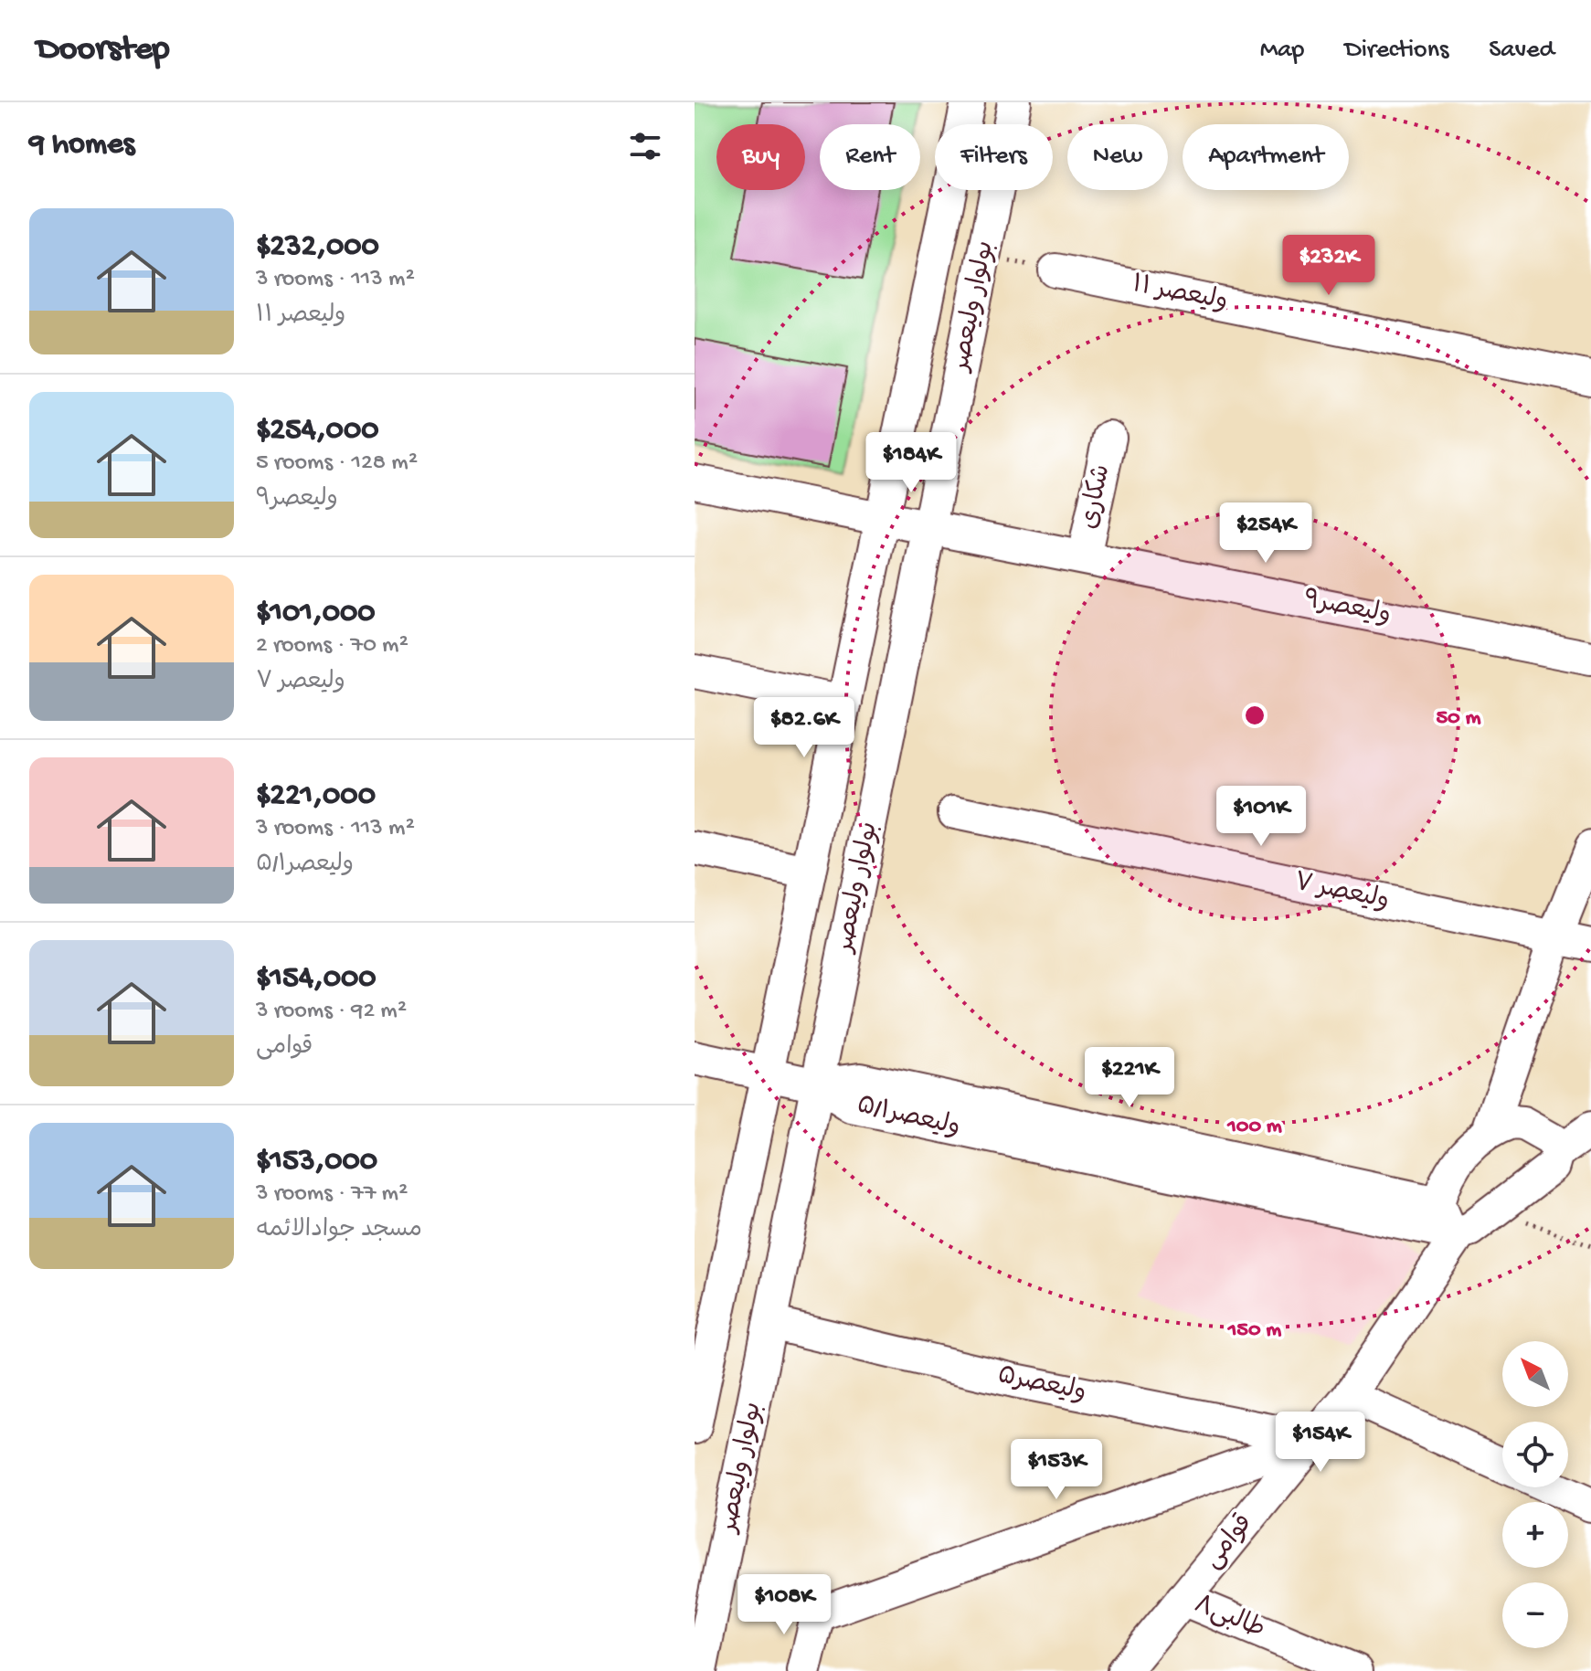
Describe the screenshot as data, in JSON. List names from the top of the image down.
{
  "streets": {
    "street": [
      "ولیعصر ۱۱",
      "بولوار ولیعصر",
      "شکاری",
      "ولیعصر۹",
      "ولیعصر ۷",
      "ولیعصر۵/۱",
      "ولیعصر۵",
      "قوامی",
      "طالبی۸"
    ]
  },
  "crossings": [
    ["بولوار ولیعصر", "ولیعصر۹"],
    ["بولوار ولیعصر", "ولیعصر۵/۱"],
    ["بولوار ولیعصر", "ولیعصر۵"],
    ["شکاری", "ولیعصر۹"],
    ["ولیعصر۵/۱", "قوامی"],
    ["ولیعصر۵", "قوامی"],
    ["قوامی", "طالبی۸"]
  ],
  "north": "top left",
  "page": {
    "header": "Doorstep",
    "nav": ["Map", "Directions", "Saved"],
    "heading": "9 homes",
    "chip": [
      "Buy",
      "Rent",
      "Filters",
      "New",
      "Apartment"
    ],
    "list": [
      {
        "name": "$232,000",
        "note": "3 rooms · 113 m² · ولیعصر ۱۱"
      },
      {
        "name": "$254,000",
        "note": "5 rooms · 128 m² · ولیعصر۹"
      },
      {
        "name": "$101,000",
        "note": "2 rooms · 70 m² · ولیعصر ۷"
      },
      {
        "name": "$221,000",
        "note": "3 rooms · 113 m² · ولیعصر۵/۱"
      },
      {
        "name": "$154,000",
        "note": "3 rooms · 92 m² · قوامی"
      },
      {
        "name": "$153,000",
        "note": "3 rooms · 77 m² · مسجد جوادالائمه"
      }
    ],
    "price": [
      "$232K",
      "$184K",
      "$254K",
      "$82.6K",
      "$101K",
      "$221K",
      "$154K",
      "$153K",
      "$108K"
    ],
    "map_buttons": ["+", "−"]
  },
  "rings": ["50 m", "100 m", "150 m"]
}
